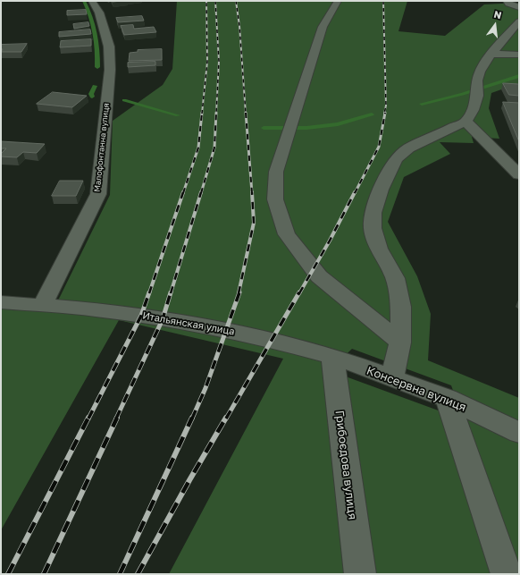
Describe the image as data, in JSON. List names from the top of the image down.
{
  "streets": {
    "street": [
      "Малофонтанна вулиця",
      "Итальянская улица",
      "Консервна вулиця",
      "Грибоєдова вулиця"
    ]
  },
  "crossings": [
    ["Малофонтанна вулиця", "Итальянская улица"],
    ["Итальянская улица", "Консервна вулиця"],
    ["Итальянская улица", "Грибоєдова вулиця"],
    ["Консервна вулиця", "Грибоєдова вулиця"]
  ],
  "north": "top"
}
